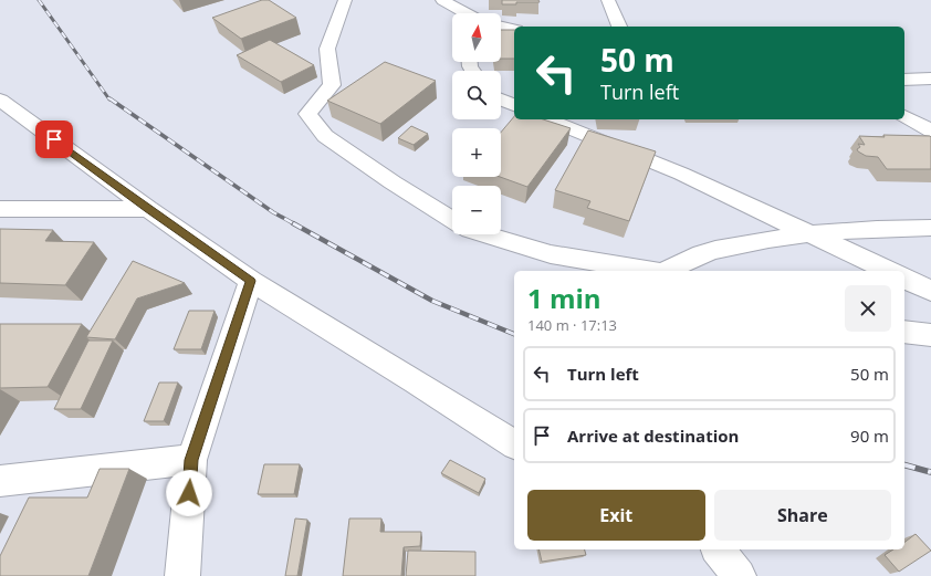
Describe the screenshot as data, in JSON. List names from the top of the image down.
{
  "north": "top",
  "page": {
    "map_buttons": ["+", "−"],
    "turn": ["50 m", "Turn left"],
    "heading": ["1 min", "140 m · 17:13"],
    "list": [
      {
        "name": "Turn left",
        "value": "50 m"
      },
      {
        "name": "Arrive at destination",
        "value": "90 m"
      }
    ],
    "buttons": ["Exit", "Share"]
  }
}
